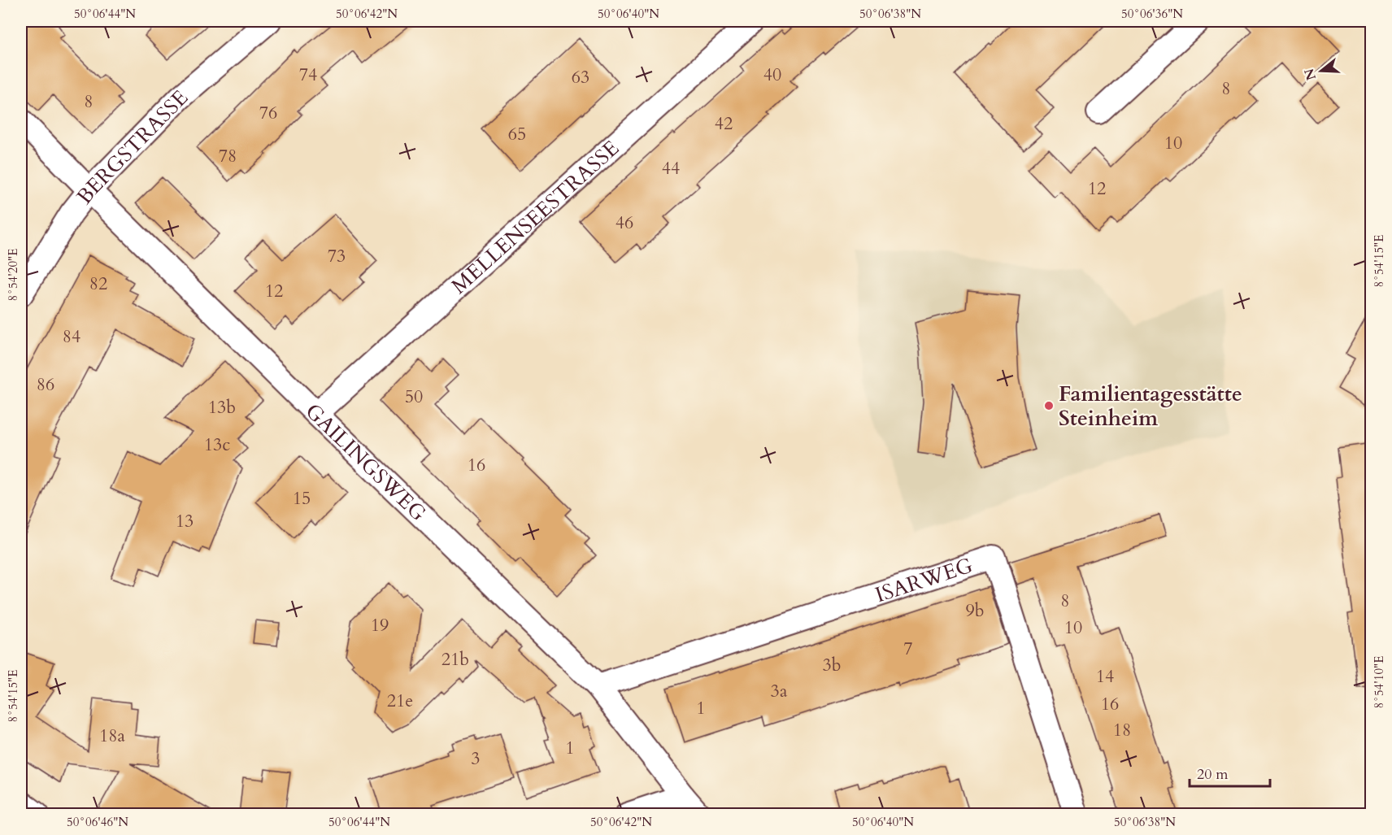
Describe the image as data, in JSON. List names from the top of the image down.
{
  "streets": {
    "street": [
      "BERGSTRASSE",
      "MELLENSEESTRASSE",
      "GAILINGSWEG",
      "ISARWEG"
    ]
  },
  "crossings": [
    ["BERGSTRASSE", "GAILINGSWEG"],
    ["MELLENSEESTRASSE", "GAILINGSWEG"],
    ["GAILINGSWEG", "ISARWEG"]
  ],
  "places": ["Familientagesstätte Steinheim"],
  "house_numbers": [
    "74",
    "40",
    "63",
    "8",
    "8",
    "76",
    "42",
    "65",
    "10",
    "78",
    "44",
    "12",
    "46",
    "73",
    "82",
    "12",
    "84",
    "86",
    "50",
    "13b",
    "13c",
    "16",
    "15",
    "13",
    "8",
    "9b",
    "19",
    "10",
    "7",
    "21b",
    "3b",
    "14",
    "3a",
    "21e",
    "16",
    "1",
    "18",
    "18a",
    "1",
    "3"
  ],
  "scale_bar": "20 m",
  "north": "left",
  "coordinates": [
    "50°06'44\"N",
    "50°06'42\"N",
    "50°06'40\"N",
    "50°06'38\"N",
    "50°06'36\"N",
    "8°54'15\"E",
    "8°54'20\"E",
    "8°54'10\"E",
    "50°06'46\"N"
  ]
}
